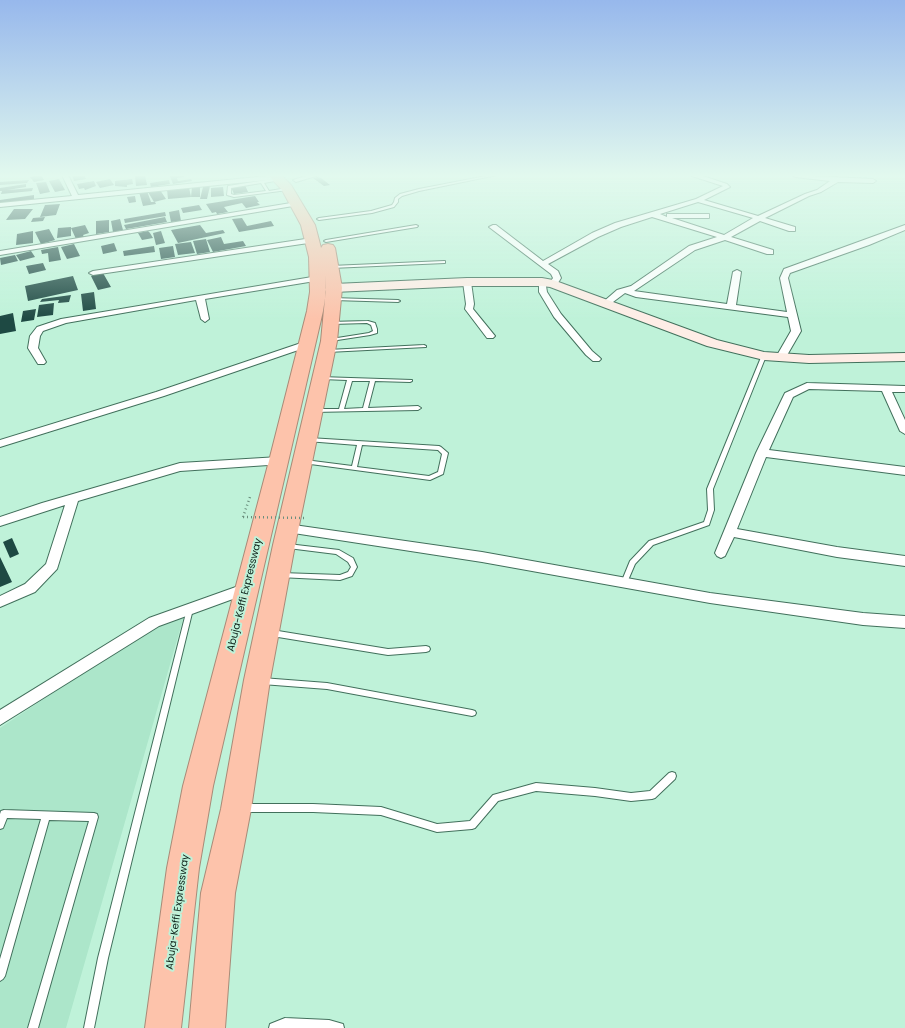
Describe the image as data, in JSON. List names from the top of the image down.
{
  "streets": {
    "highway": ["Abuja-Keffi Expressway"]
  }
}
